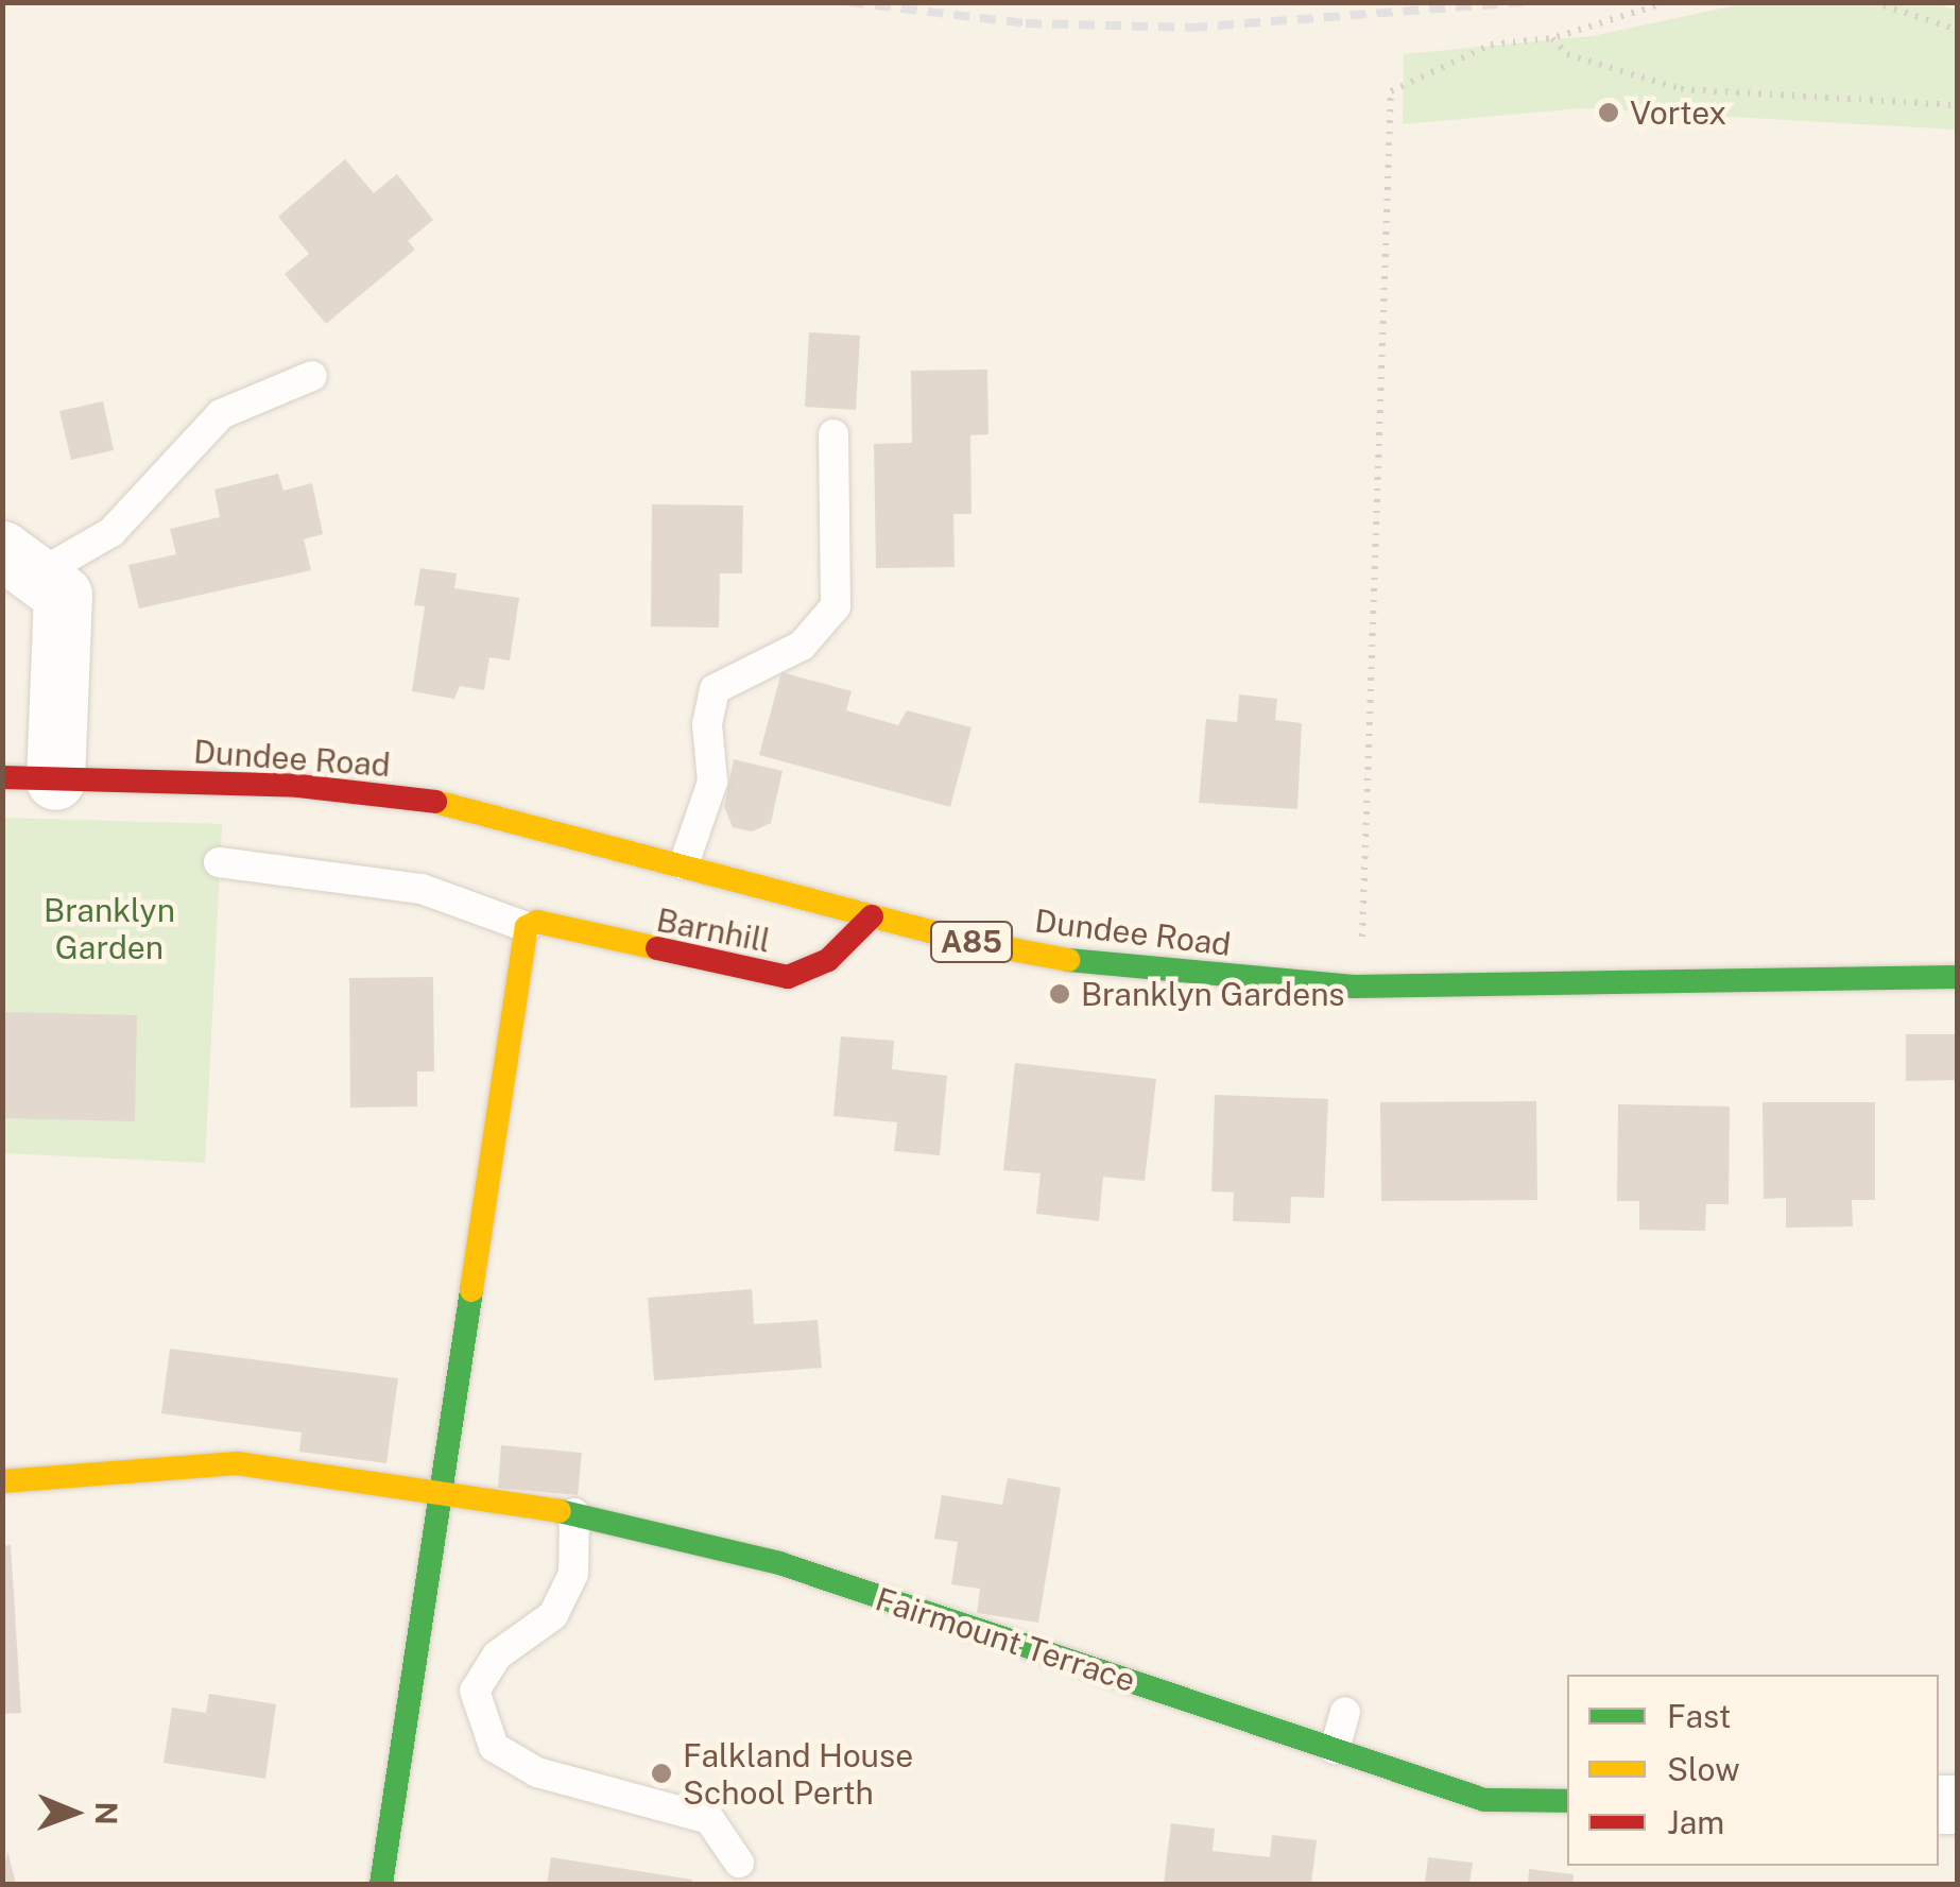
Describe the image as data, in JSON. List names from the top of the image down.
{
  "streets": {
    "street": [
      "Dundee Road",
      "Barnhill",
      "A85",
      "Fairmount Terrace"
    ]
  },
  "crossings": [
    ["Dundee Road", "Barnhill"]
  ],
  "parks": ["Branklyn Garden"],
  "places": ["Vortex", "Branklyn Gardens", "Falkland House School Perth"],
  "legend": ["Fast", "Slow", "Jam"],
  "north": "right"
}
